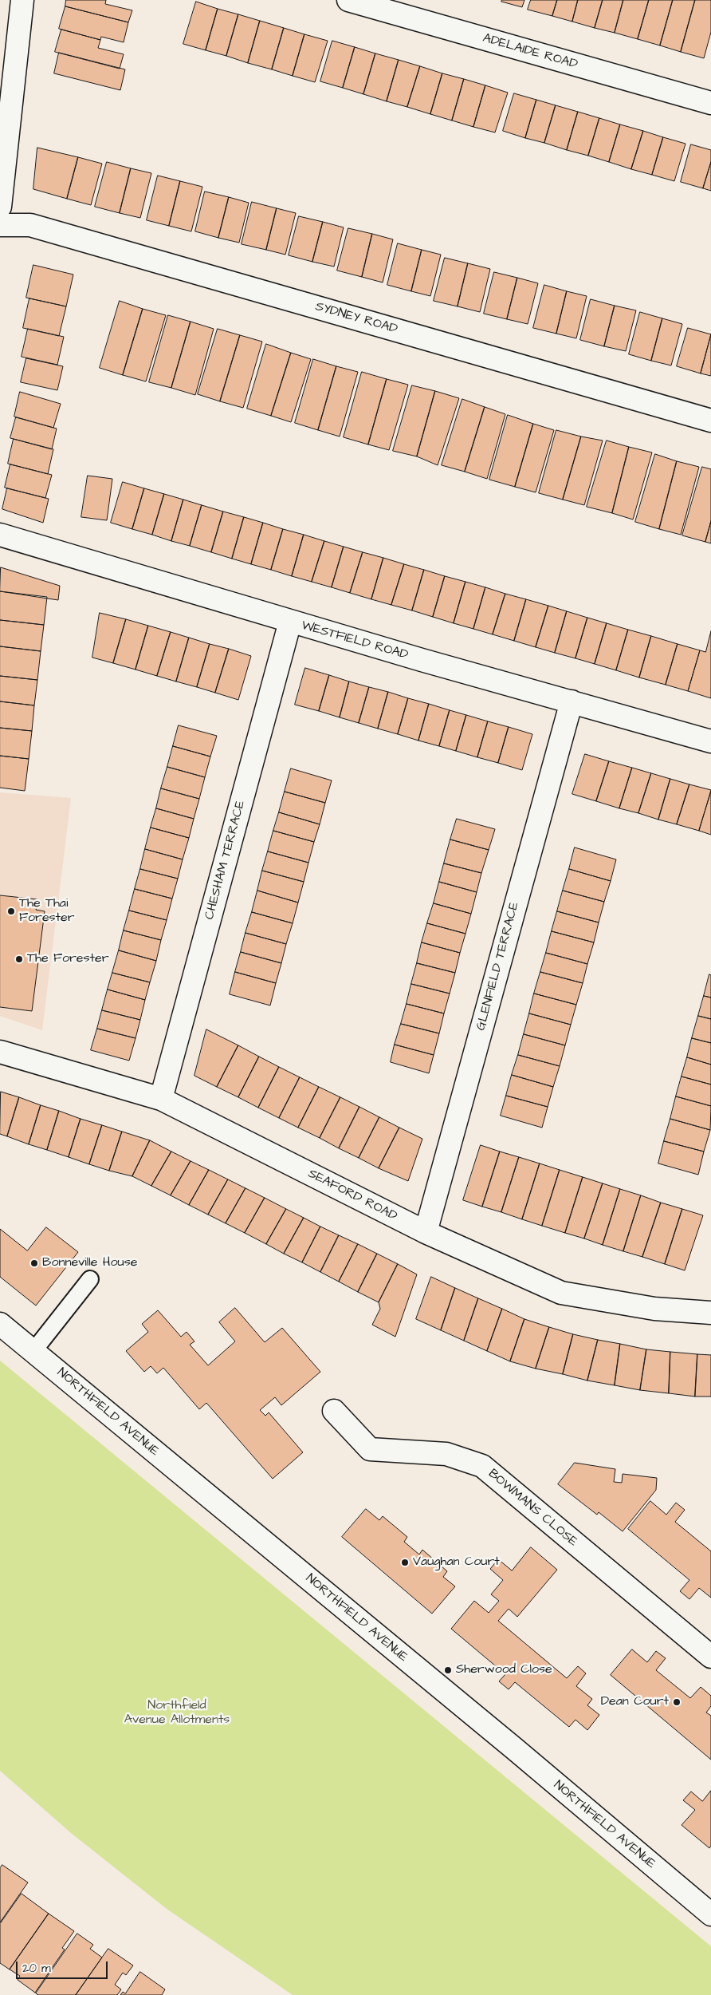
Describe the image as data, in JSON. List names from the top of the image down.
{
  "streets": {
    "street": [
      "ADELAIDE ROAD",
      "SYDNEY ROAD",
      "WESTFIELD ROAD",
      "CHESHAM TERRACE",
      "GLENFIELD TERRACE",
      "SEAFORD ROAD",
      "NORTHFIELD AVENUE",
      "BOWMANS CLOSE"
    ]
  },
  "crossings": [
    ["WESTFIELD ROAD", "CHESHAM TERRACE"],
    ["WESTFIELD ROAD", "GLENFIELD TERRACE"],
    ["CHESHAM TERRACE", "SEAFORD ROAD"],
    ["GLENFIELD TERRACE", "SEAFORD ROAD"]
  ],
  "parks": ["Northfield Avenue Allotments"],
  "places": [
    "The Thai Forester",
    "The Forester",
    "Bonneville House",
    "Vaughan Court",
    "Sherwood Close",
    "Dean Court"
  ],
  "scale_bar": "20 m"
}
